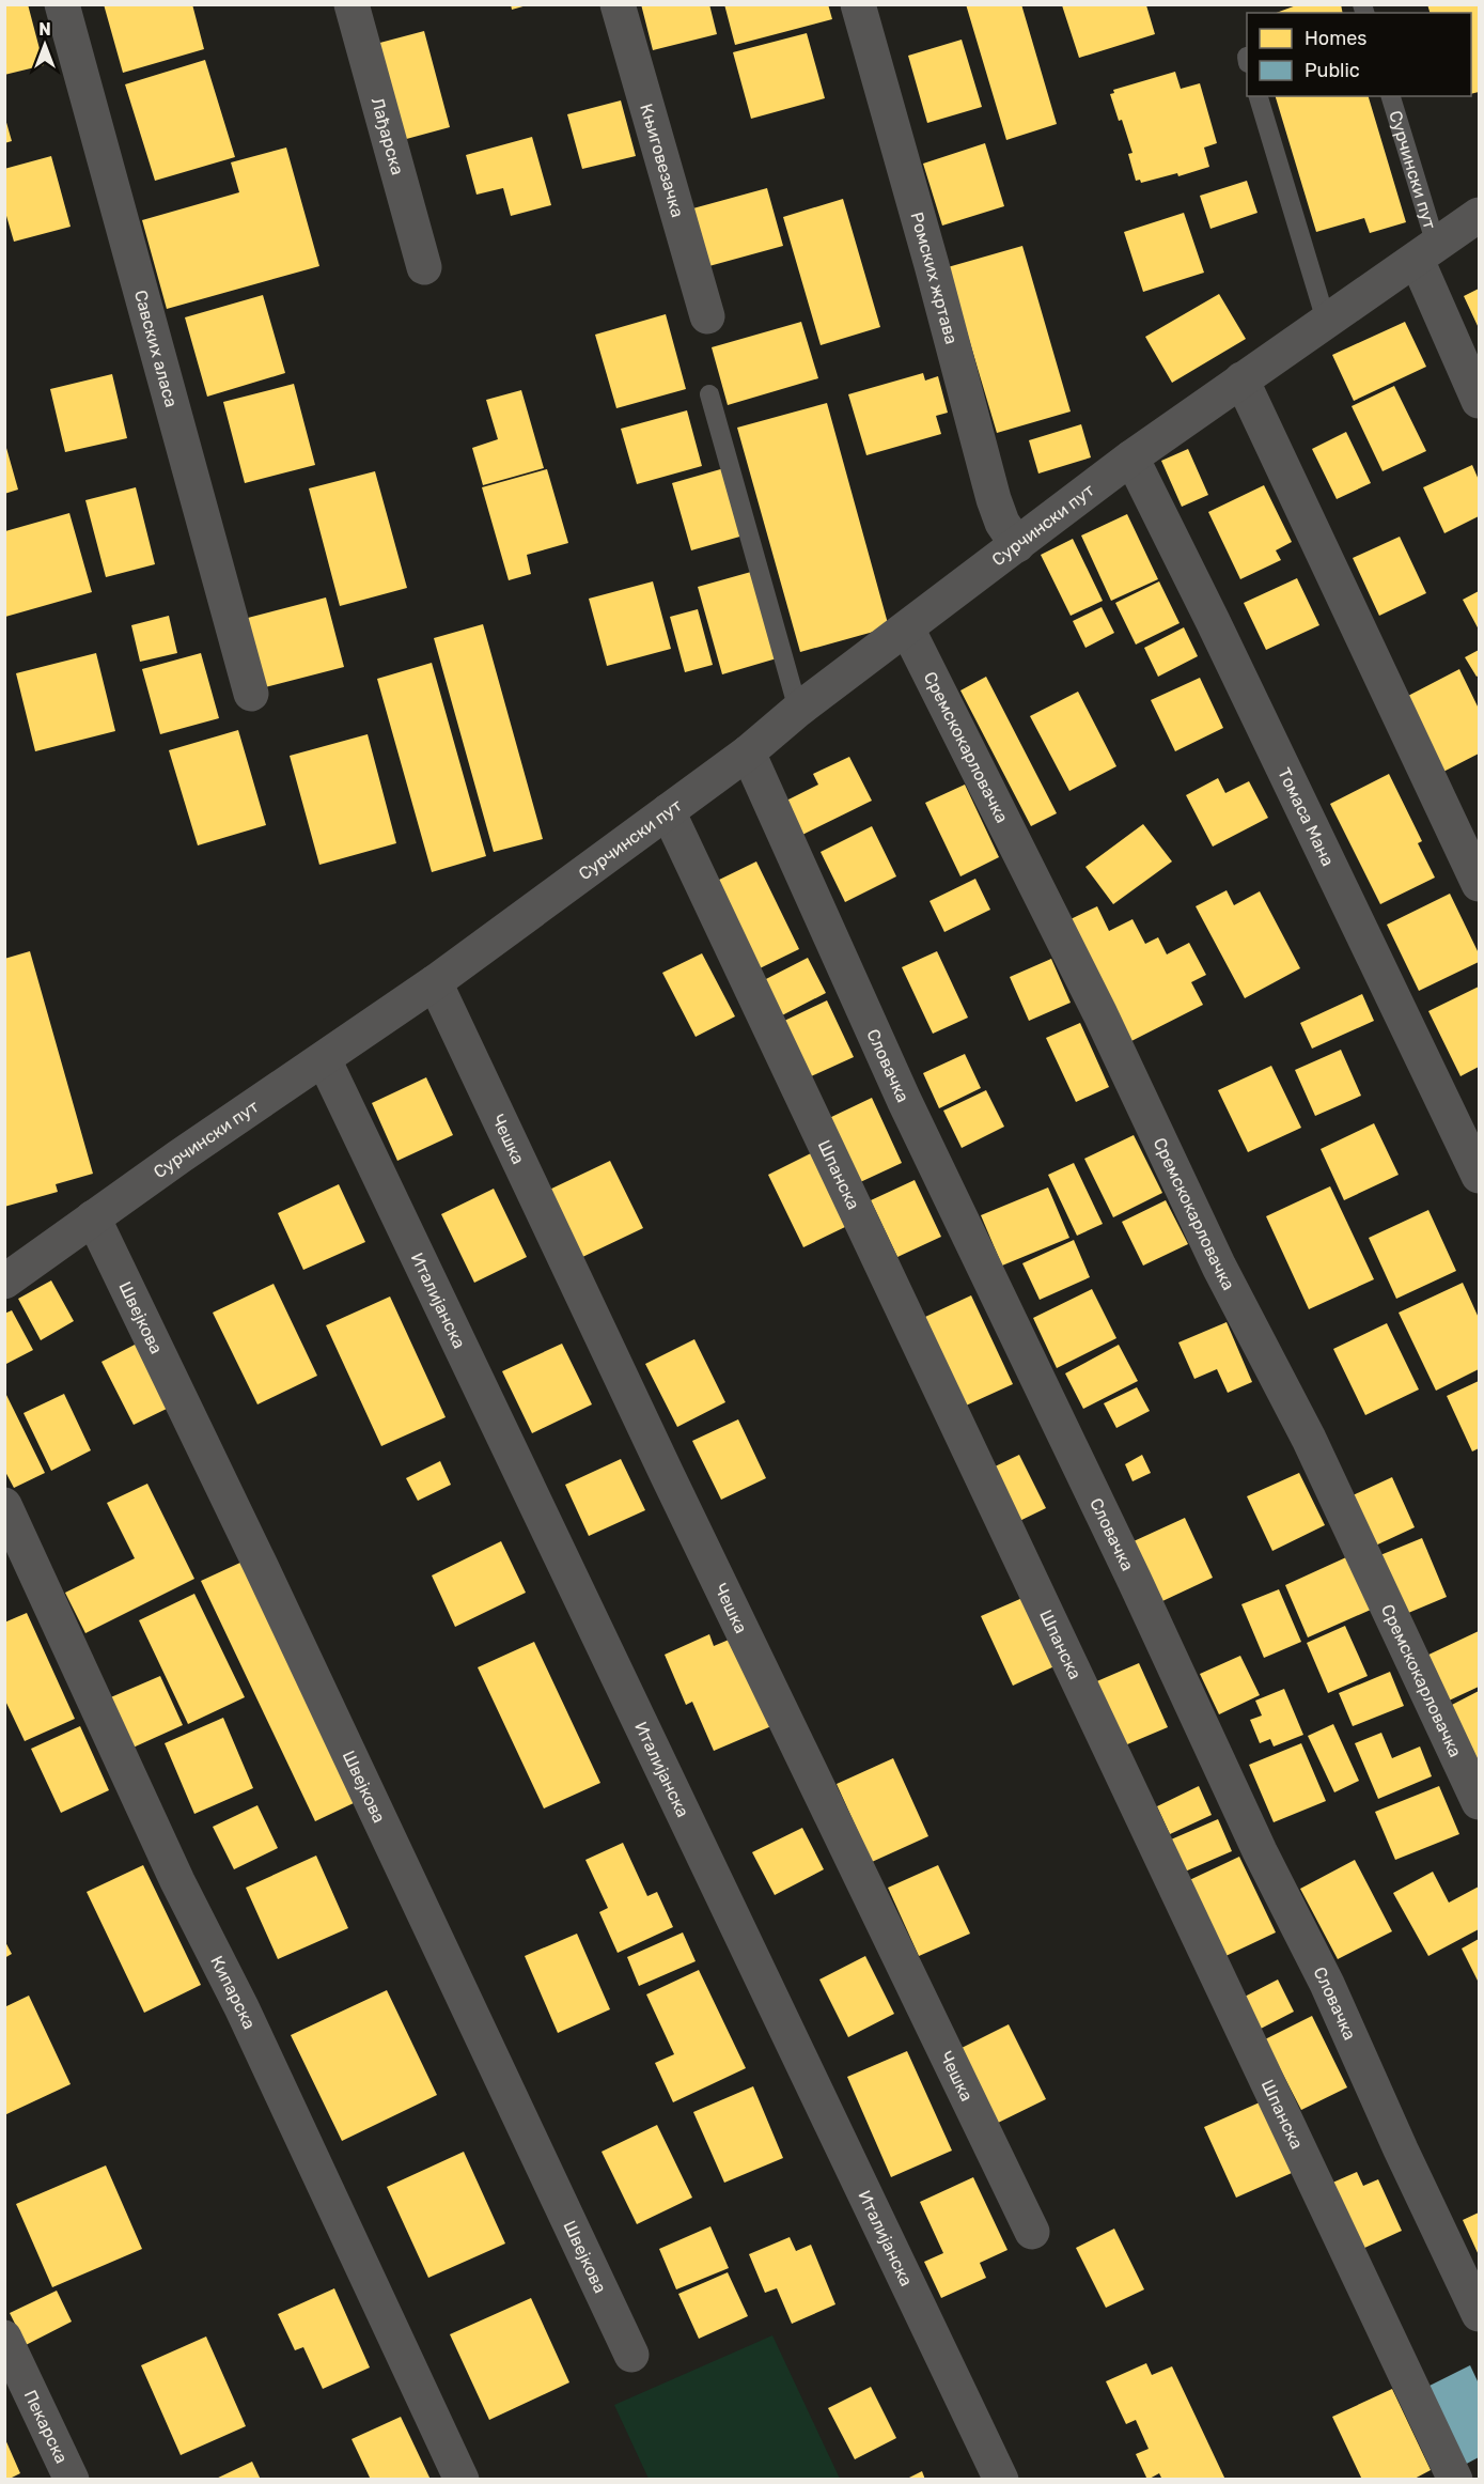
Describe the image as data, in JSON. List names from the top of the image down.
{
  "streets": {
    "street": [
      "Лађарска",
      "Књиговезачка",
      "Сурчински пут",
      "Ромских жртава",
      "Савских аласа",
      "Сремскокарловачка",
      "Томаса Мана",
      "Словачка",
      "Чешка",
      "Шпанска",
      "Италијанска",
      "Швејкова",
      "Кипарска",
      "Пекарска"
    ]
  },
  "crossings": [
    ["Сурчински пут", "Ромских жртава"],
    ["Сурчински пут", "Сремскокарловачка"],
    ["Сурчински пут", "Томаса Мана"],
    ["Сурчински пут", "Словачка"],
    ["Сурчински пут", "Чешка"],
    ["Сурчински пут", "Шпанска"],
    ["Сурчински пут", "Италијанска"],
    ["Сурчински пут", "Швејкова"]
  ],
  "legend": ["Homes", "Public"],
  "north": "top"
}
